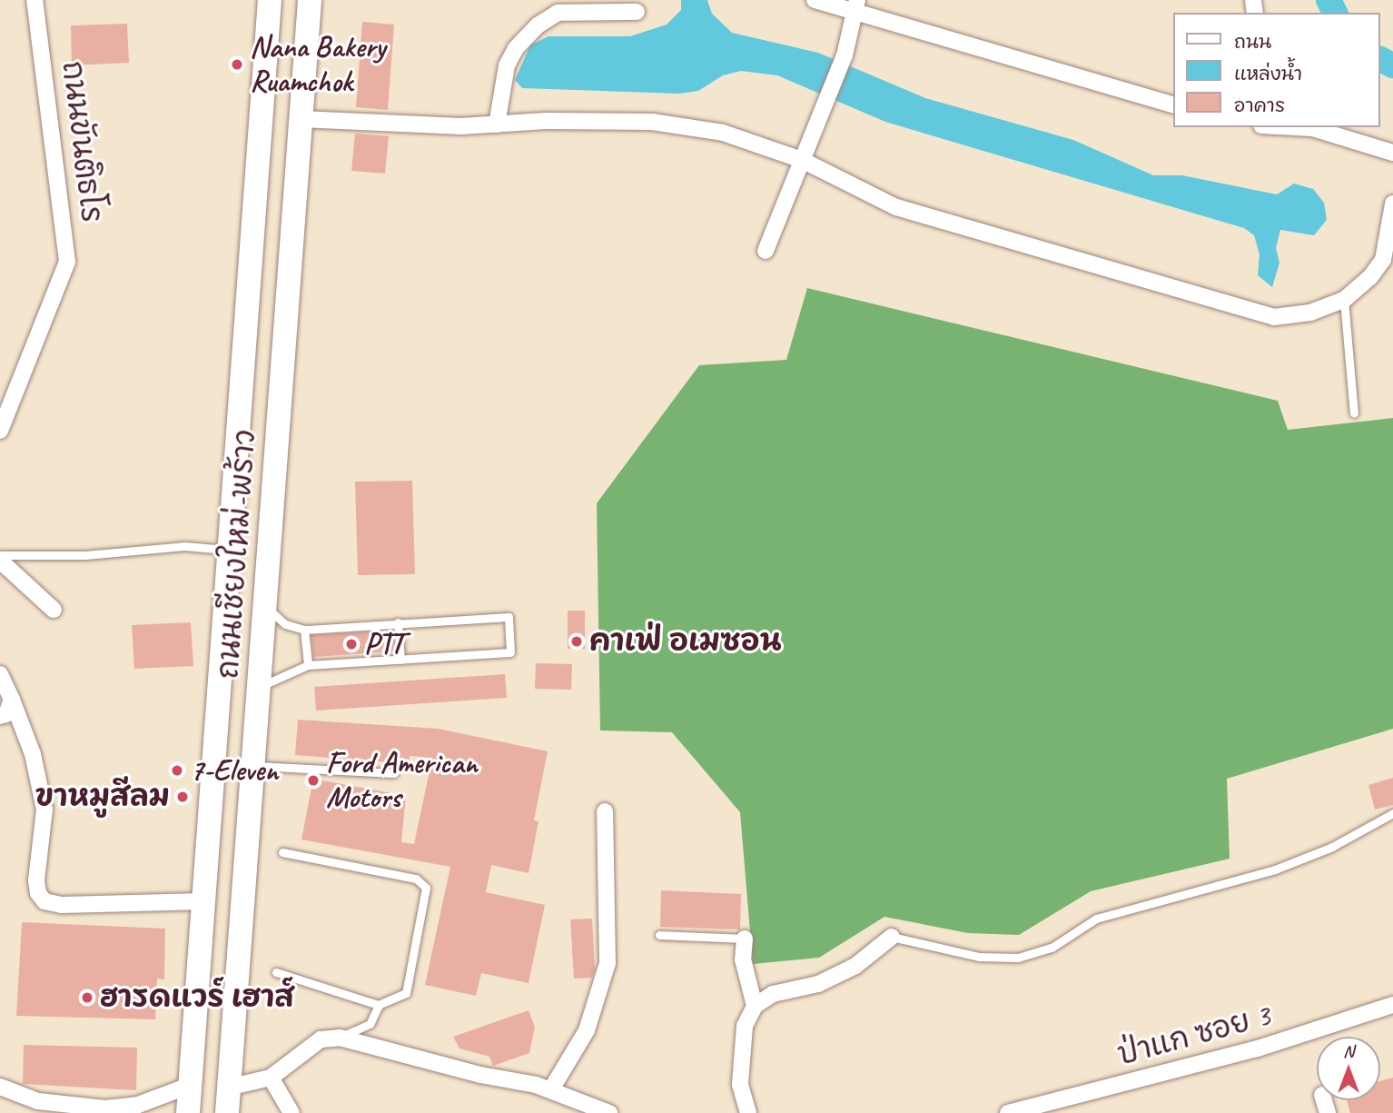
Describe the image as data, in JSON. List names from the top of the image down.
{
  "streets": {
    "main road": ["ถนนเชียงใหม่-พร้าว"],
    "street": ["ถนนขันติธโร", "ป่าแก ซอย 3"]
  },
  "places": [
    "Nana Bakery Ruamchok",
    "คาเฟ่ อเมซอน",
    "PTT",
    "7-Eleven",
    "Ford American Motors",
    "ขาหมูสีลม",
    "ฮารดแวร์ เฮาส์"
  ],
  "legend": ["ถนน", "แหล่งน้ำ", "อาคาร"],
  "north": "top"
}
